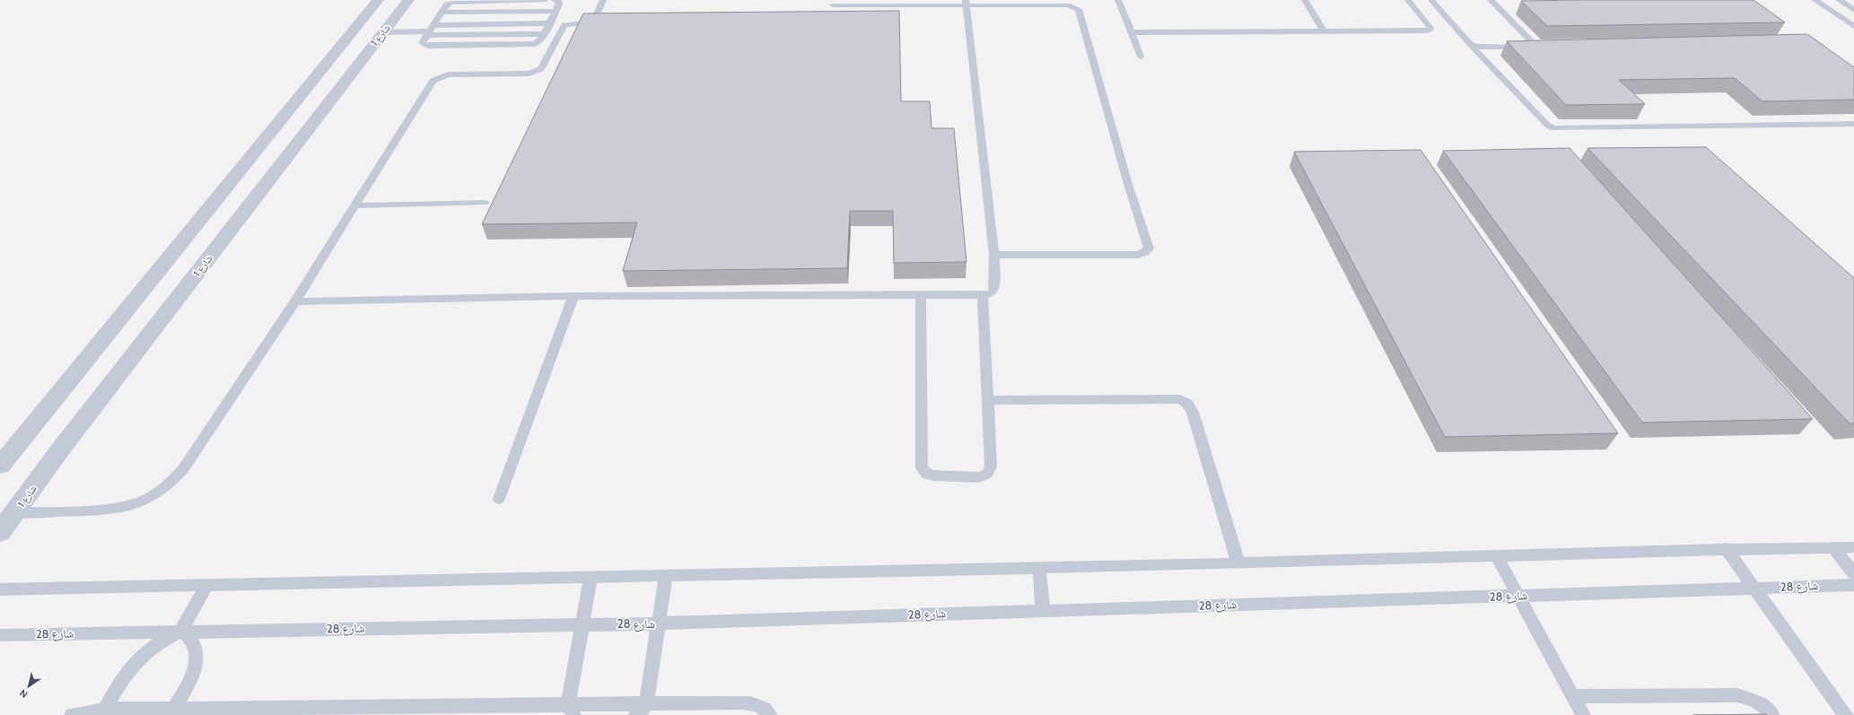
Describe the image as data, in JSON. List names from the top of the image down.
{
  "streets": {
    "street": ["شارع 1"],
    "lane": ["شارع 28"]
  },
  "north": "bottom left"
}
